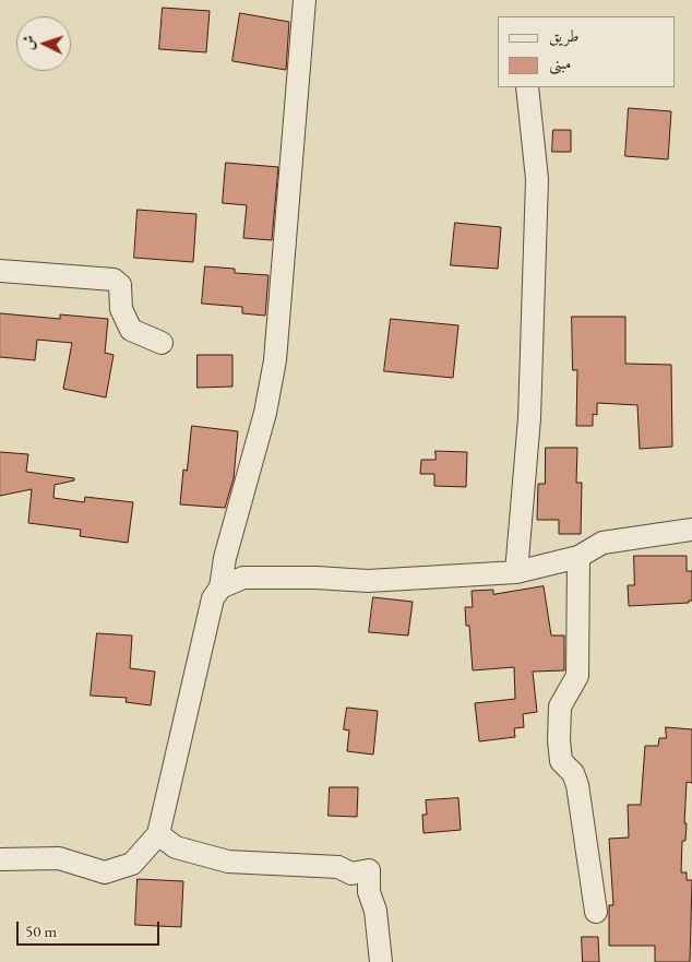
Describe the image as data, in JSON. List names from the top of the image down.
{
  "legend": ["طريق", "مبنى"],
  "scale_bar": "50 m",
  "north": "left"
}
